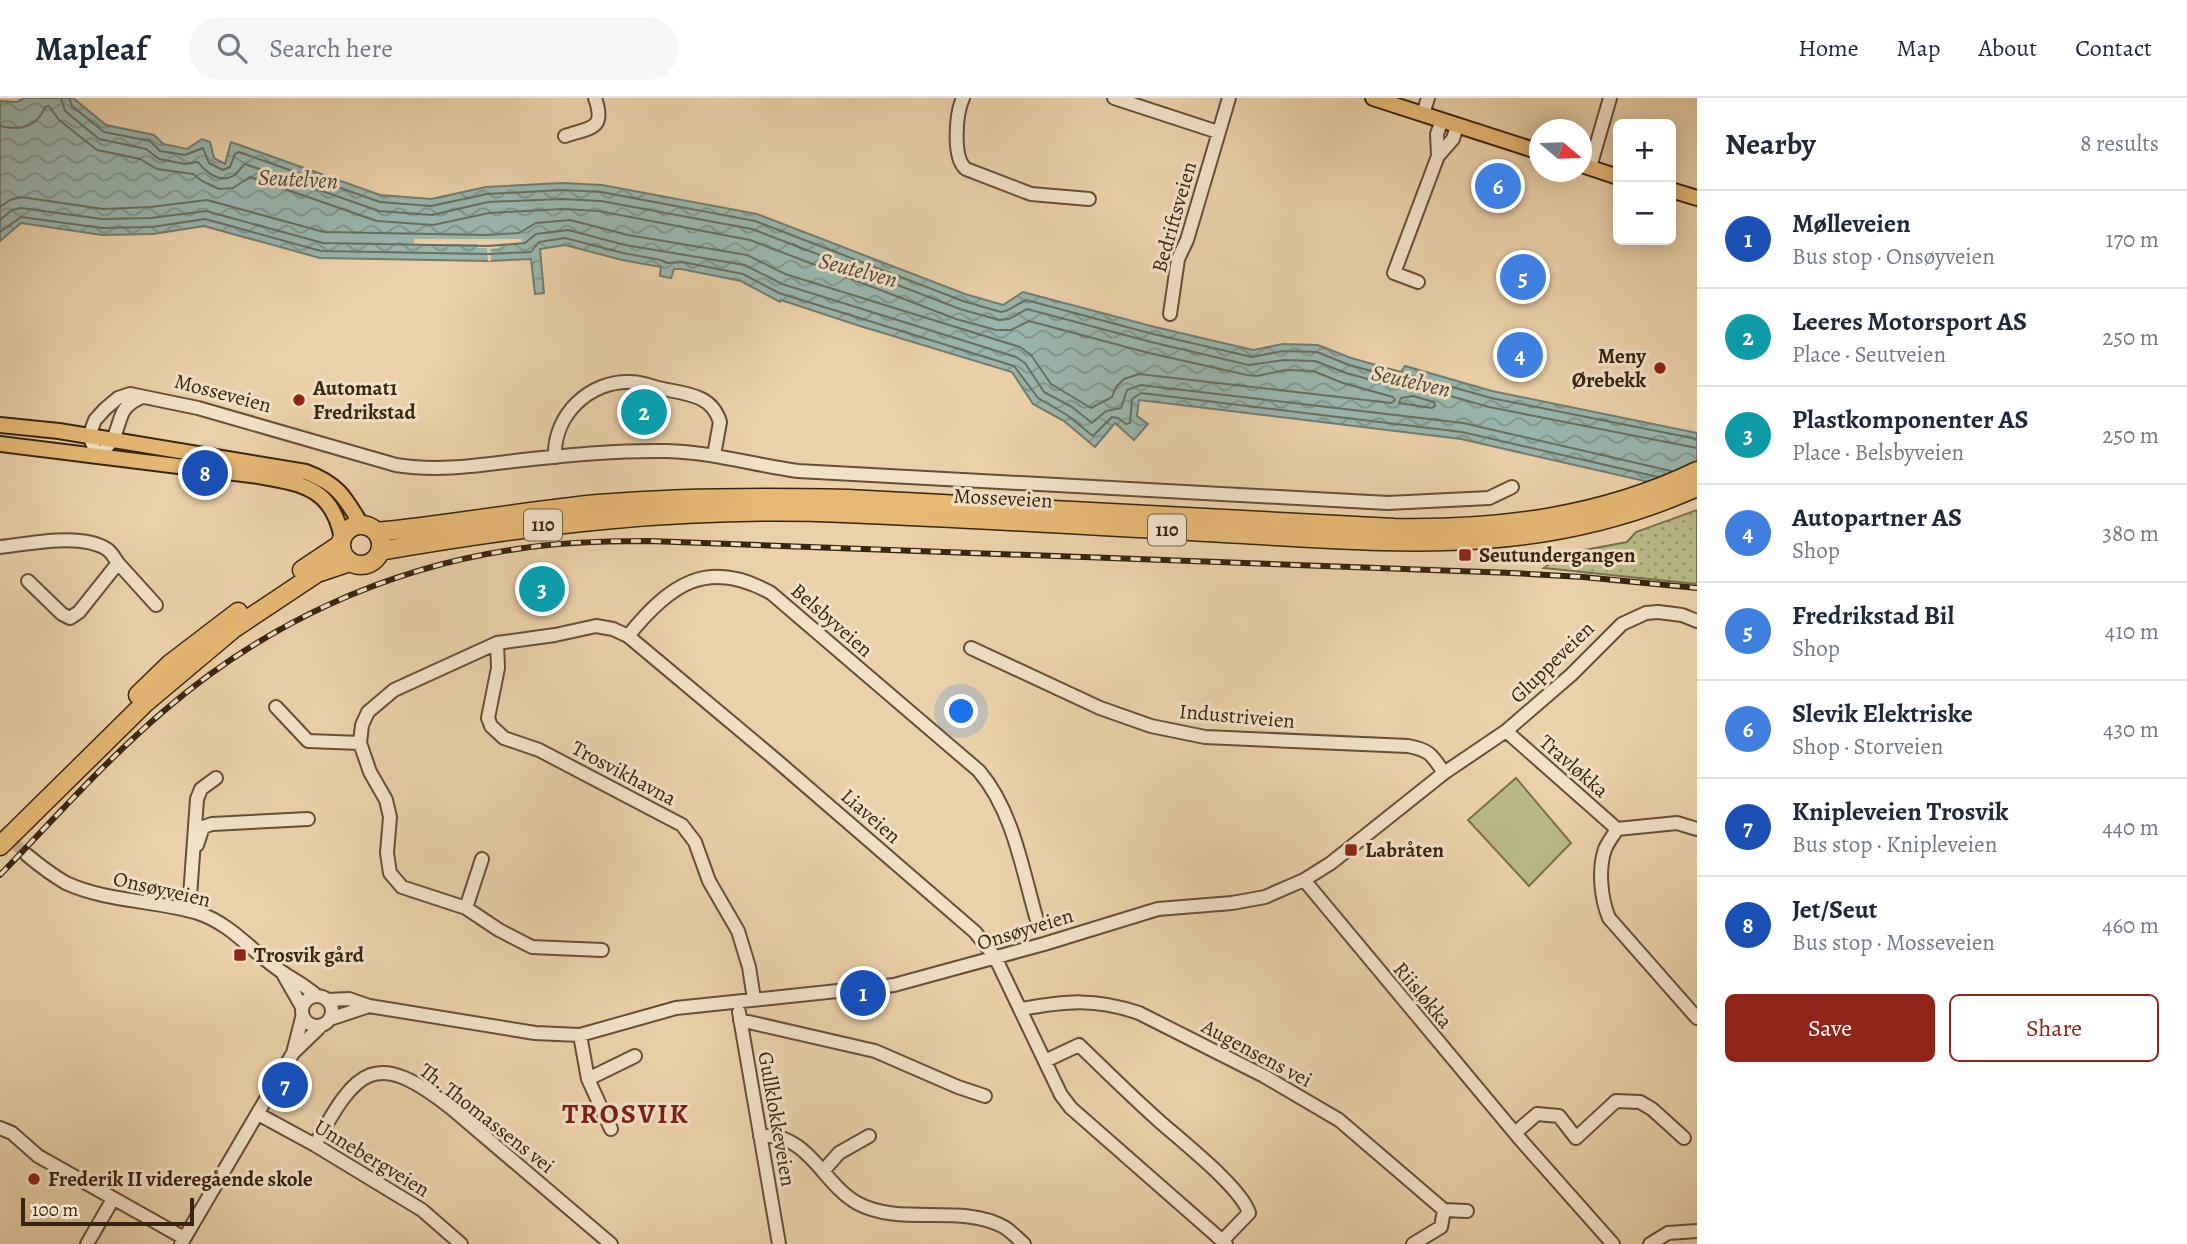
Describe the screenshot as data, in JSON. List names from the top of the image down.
{
  "streets": {
    "highway": ["Mosseveien", "110"],
    "street": [
      "Bedriftsveien",
      "Belsbyveien",
      "Gluppeveien",
      "Industriveien",
      "Travløkka",
      "Trosvikhavna",
      "Liaveien",
      "Onsøyveien",
      "Riisløkka",
      "Augensens vei",
      "Th. Thomassens vei",
      "Gullklokkeveien",
      "Unnebergveien"
    ]
  },
  "crossings": [
    ["Mosseveien", "110"],
    ["Belsbyveien", "Liaveien"],
    ["Gluppeveien", "Industriveien"],
    ["Gluppeveien", "Travløkka"],
    ["Gluppeveien", "Onsøyveien"],
    ["Industriveien", "Onsøyveien"],
    ["Trosvikhavna", "Onsøyveien"],
    ["Liaveien", "Onsøyveien"],
    ["Liaveien", "Augensens vei"],
    ["Onsøyveien", "Riisløkka"],
    ["Onsøyveien", "Gullklokkeveien"],
    ["Th. Thomassens vei", "Unnebergveien"]
  ],
  "districts": ["TROSVIK"],
  "water": ["Seutelven"],
  "places": {
    "other": ["Meny Ørebekk", "Automat1 Fredrikstad", "Frederik II videregående skole"],
    "transit": ["Seutundergangen", "Labråten", "Trosvik gård"]
  },
  "scale_bar": "100 m",
  "north": "right",
  "page": {
    "header": "Mapleaf",
    "search": "Search here",
    "nav": [
      "Home",
      "Map",
      "About",
      "Contact"
    ],
    "heading": ["Nearby", "8 results"],
    "map_buttons": ["+", "−"],
    "pins": [
      "6",
      "5",
      "4",
      "2",
      "8",
      "3",
      "1",
      "7"
    ],
    "list": [
      {
        "mark": "1",
        "name": "Mølleveien",
        "note": "Bus stop · Onsøyveien",
        "value": "170 m"
      },
      {
        "mark": "2",
        "name": "Leeres Motorsport AS",
        "note": "Place · Seutveien",
        "value": "250 m"
      },
      {
        "mark": "3",
        "name": "Plastkomponenter AS",
        "note": "Place · Belsbyveien",
        "value": "250 m"
      },
      {
        "mark": "4",
        "name": "Autopartner AS",
        "note": "Shop",
        "value": "380 m"
      },
      {
        "mark": "5",
        "name": "Fredrikstad Bil",
        "note": "Shop",
        "value": "410 m"
      },
      {
        "mark": "6",
        "name": "Slevik Elektriske",
        "note": "Shop · Storveien",
        "value": "430 m"
      },
      {
        "mark": "7",
        "name": "Knipleveien Trosvik",
        "note": "Bus stop · Knipleveien",
        "value": "440 m"
      },
      {
        "mark": "8",
        "name": "Jet/Seut",
        "note": "Bus stop · Mosseveien",
        "value": "460 m"
      }
    ],
    "buttons": ["Save", "Share"],
    "scale": "100 m"
  }
}
